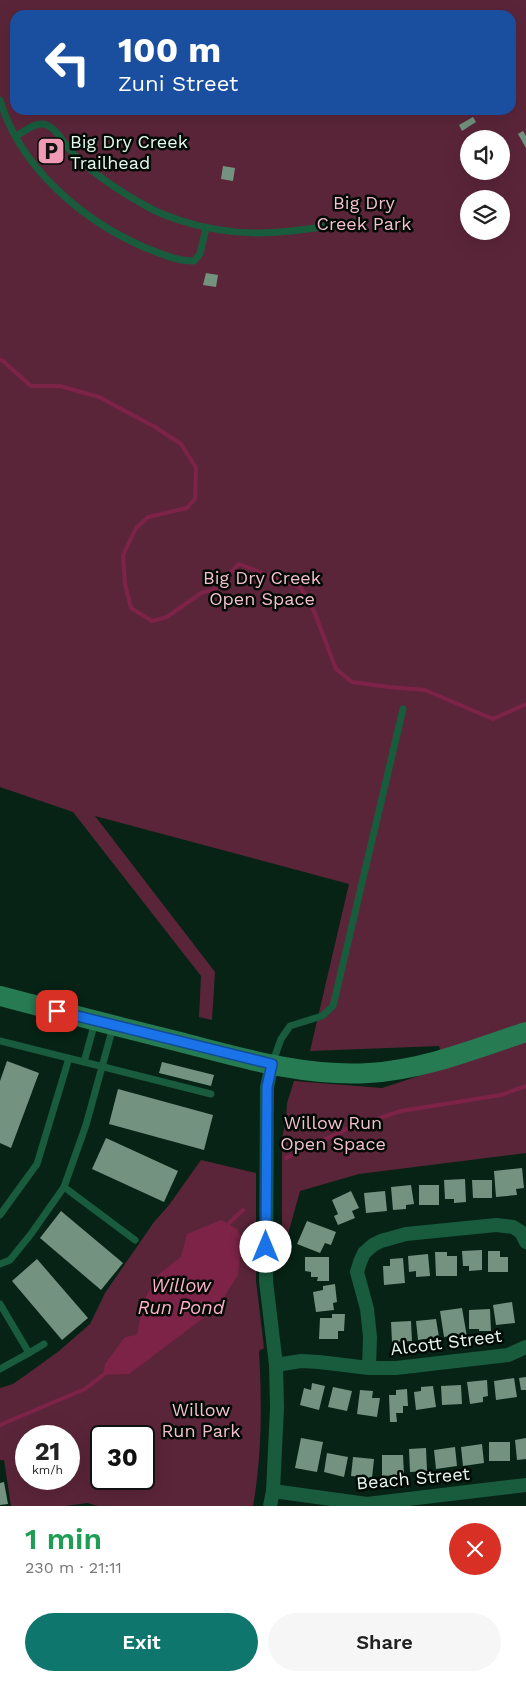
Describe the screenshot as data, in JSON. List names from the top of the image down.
{
  "streets": {
    "street": ["Alcott Street", "Beach Street"]
  },
  "water": ["Willow Run Pond"],
  "parks": [
    "Big Dry Creek Park",
    "Big Dry Creek Open Space",
    "Willow Run Open Space",
    "Willow Run Park"
  ],
  "places": {
    "parking": ["Big Dry Creek Trailhead"]
  },
  "page": {
    "turn": ["100 m", "Zuni Street"],
    "speed": "21 km/h",
    "limit": "30",
    "heading": ["1 min", "230 m · 21:11"],
    "buttons": ["Exit", "Share"]
  }
}
